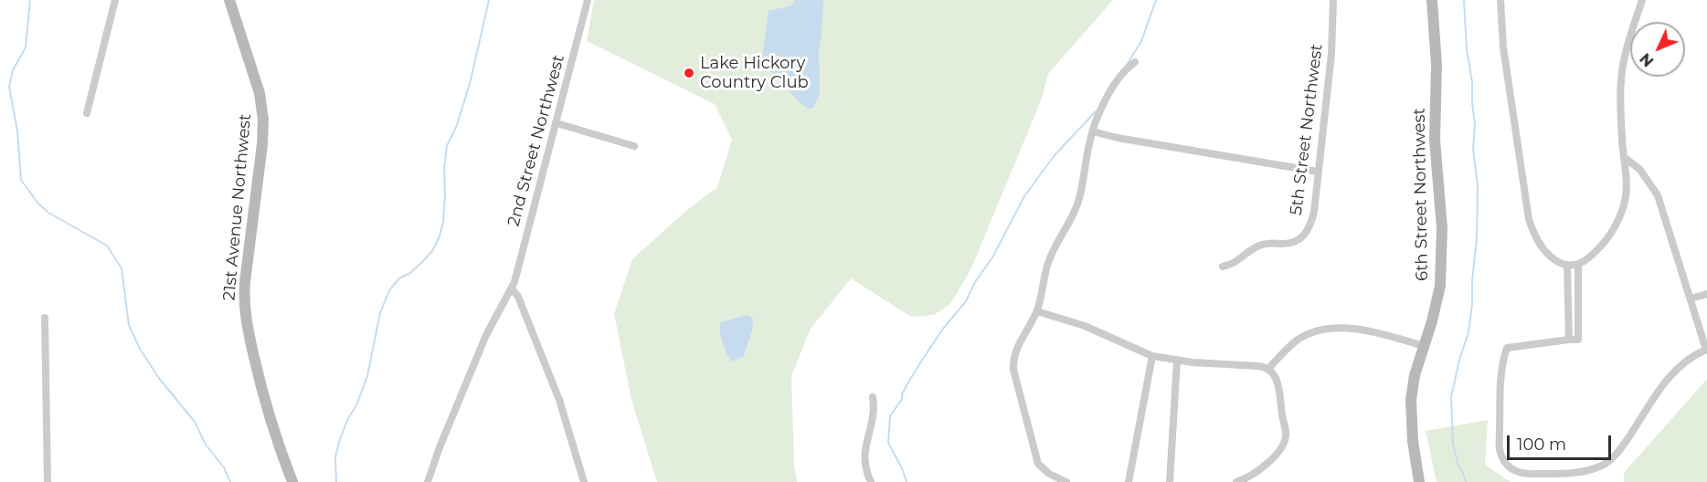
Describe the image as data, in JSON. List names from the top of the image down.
{
  "streets": {
    "street": [
      "5th Street Northwest",
      "2nd Street Northwest",
      "6th Street Northwest",
      "21st Avenue Northwest"
    ]
  },
  "places": ["Lake Hickory Country Club"],
  "scale_bar": "100 m",
  "north": "bottom left"
}
